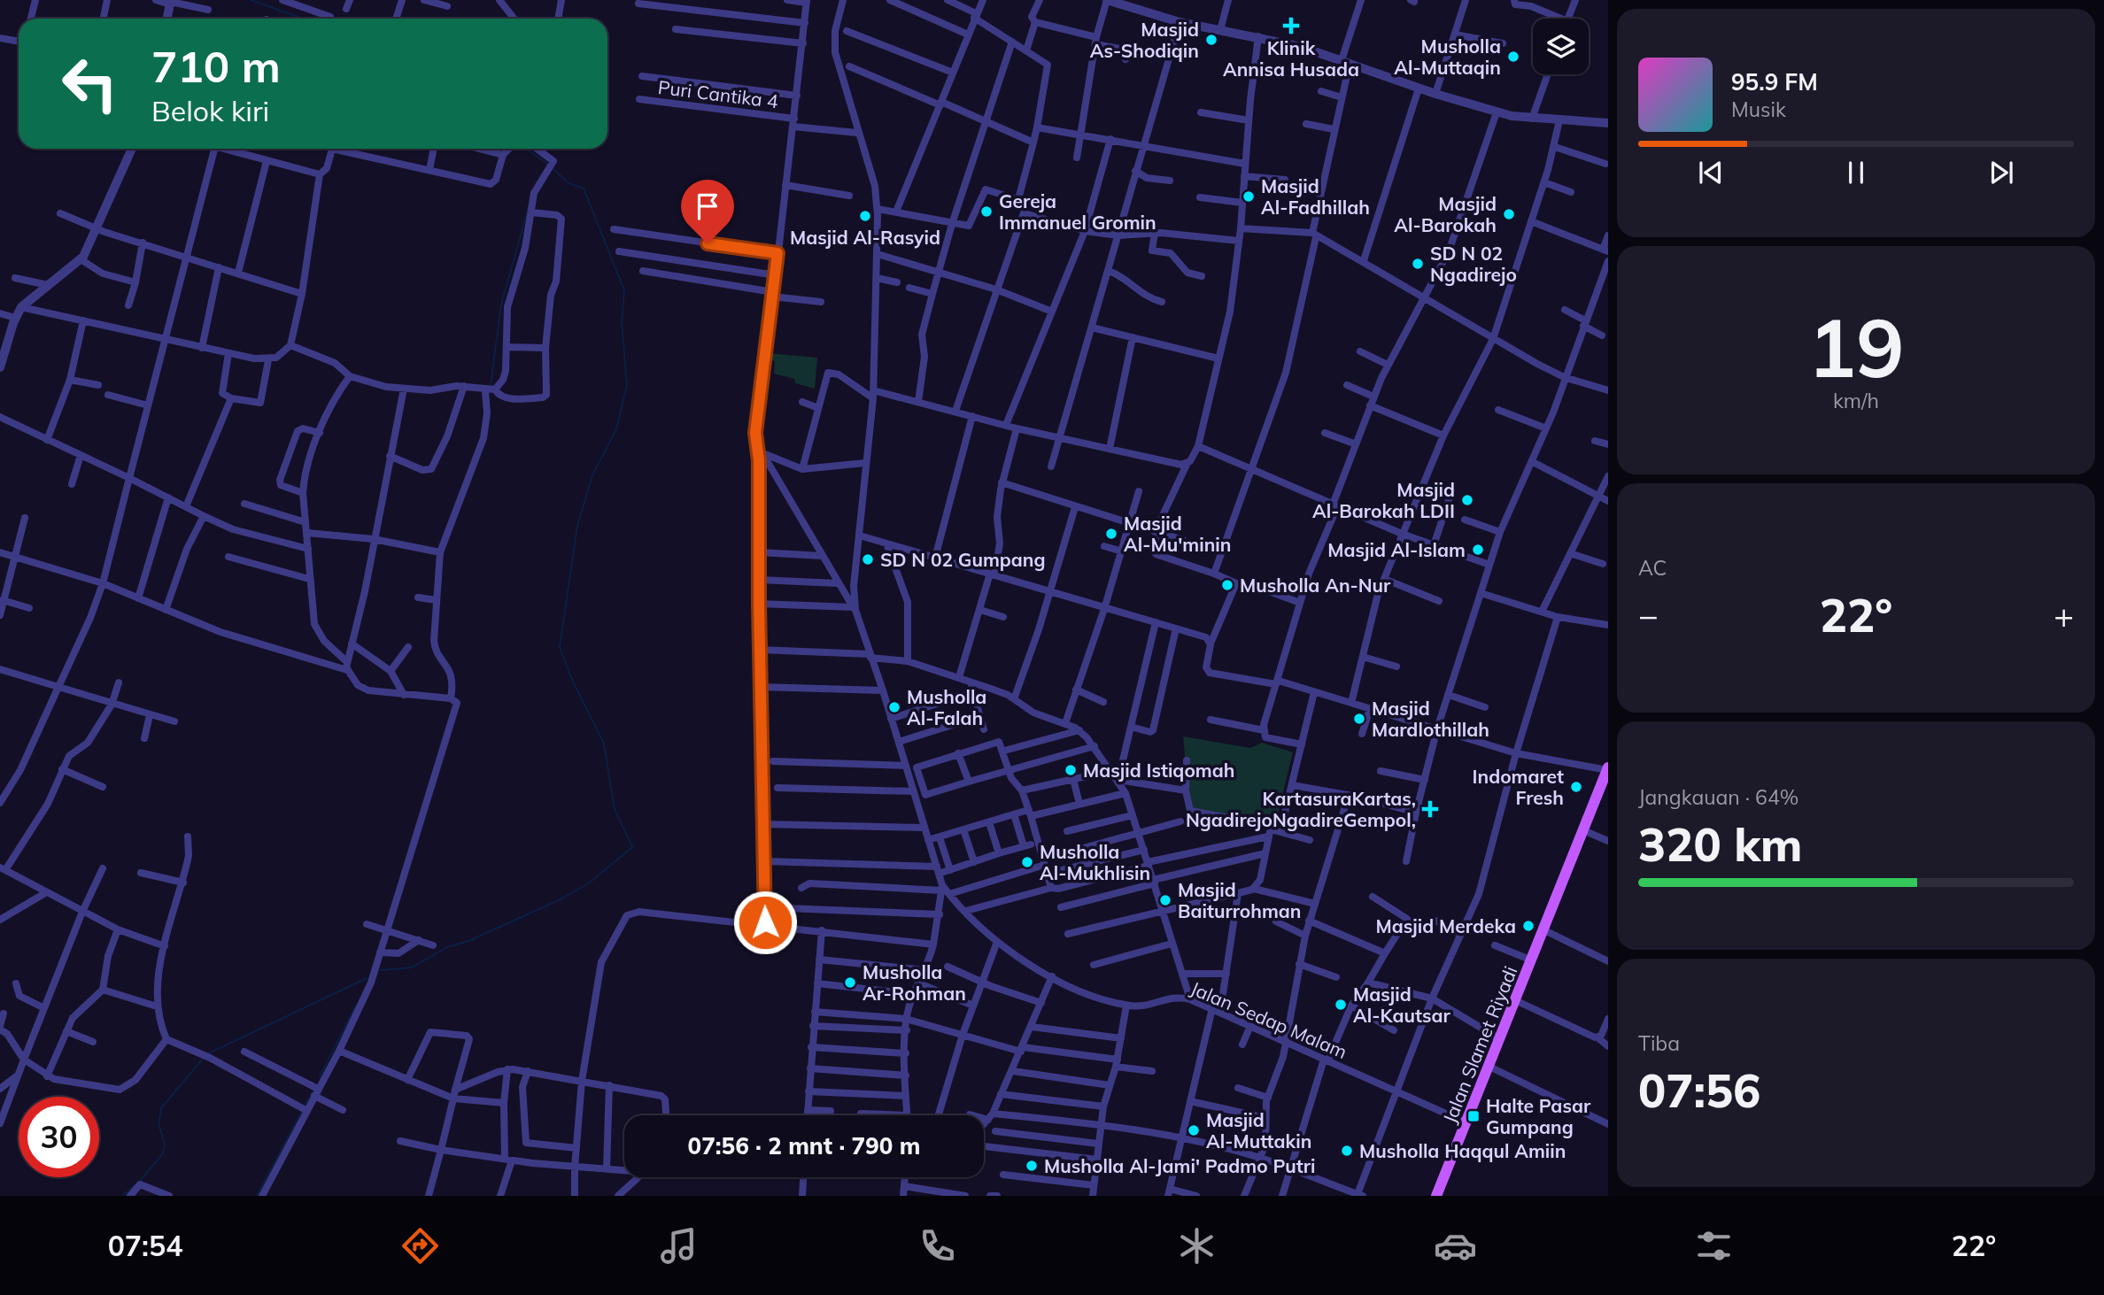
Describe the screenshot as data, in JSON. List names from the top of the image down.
{
  "streets": {
    "main road": ["Jalan Slamet Riyadi"],
    "street": ["Puri Cantika 4", "Jalan Sedap Malam"]
  },
  "crossings": [
    ["Jalan Sedap Malam", "Jalan Slamet Riyadi"]
  ],
  "places": {
    "health": ["Klinik Annisa Husada", "KartasuraKartas, NgadirejoNgadireGempol,"],
    "other": [
      "Masjid As-Shodiqin",
      "Musholla Al-Muttaqin",
      "Masjid Al-Fadhillah",
      "Gereja Immanuel Gromin",
      "Masjid Al-Barokah",
      "Masjid Al-Rasyid",
      "SD N 02 Ngadirejo",
      "Masjid Al-Barokah LDII",
      "Masjid Al-Mu'minin",
      "Masjid Al-Islam",
      "SD N 02 Gumpang",
      "Musholla An-Nur",
      "Musholla Al-Falah",
      "Masjid Mardlothillah",
      "Masjid Istiqomah",
      "Indomaret Fresh",
      "Musholla Al-Mukhlisin",
      "Masjid Baiturrohman",
      "Masjid Merdeka",
      "Musholla Ar-Rohman",
      "Masjid Al-Kautsar",
      "Masjid Al-Muttakin",
      "Musholla Haqqul Amiin",
      "Musholla Al-Jami' Padmo Putri"
    ],
    "transit": ["Halte Pasar Gumpang"]
  },
  "page": {
    "turn": ["710 m", "Belok kiri"],
    "song": ["95.9 FM", "Musik"],
    "tile": [
      ["19", "km/h"],
      "AC",
      ["Jangkauan · 64%", "320 km"],
      ["Tiba", "07:56"]
    ],
    "heat": ["−", "22°", "+"],
    "limit": "30",
    "trip": "07:56 · 2 mnt · 790 m",
    "tabs": ["07:54", "22°"]
  }
}
